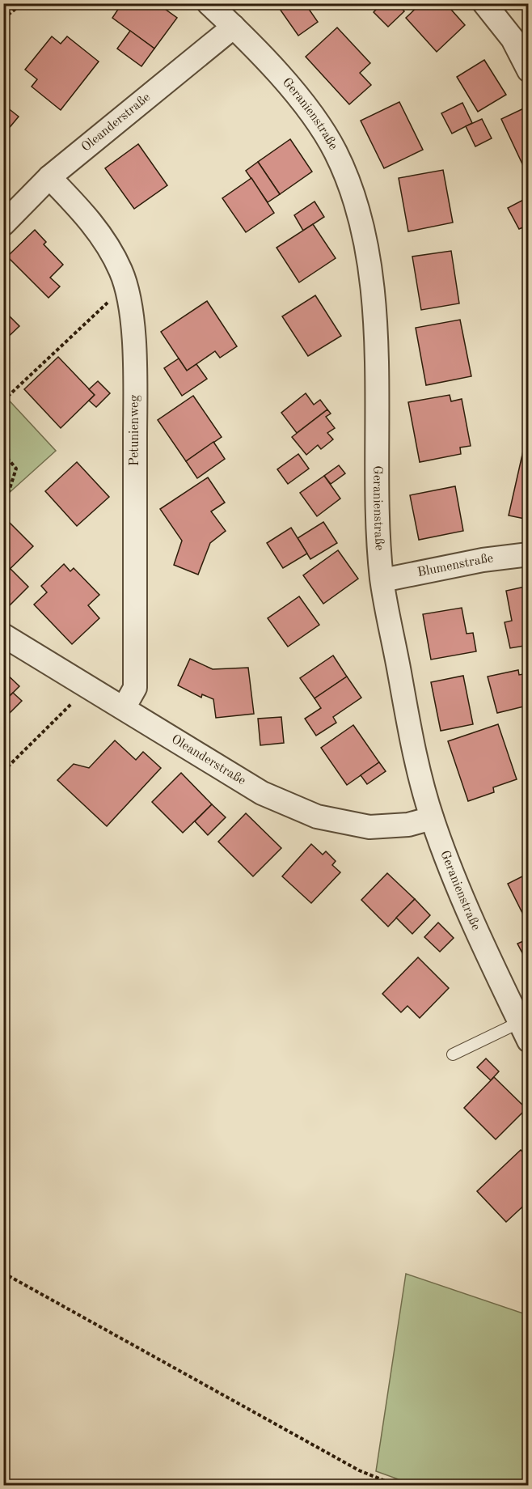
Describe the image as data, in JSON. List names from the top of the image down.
{
  "streets": {
    "street": [
      "Geranienstraße",
      "Oleanderstraße",
      "Petunienweg",
      "Blumenstraße"
    ]
  },
  "crossings": [
    ["Geranienstraße", "Oleanderstraße"],
    ["Geranienstraße", "Blumenstraße"],
    ["Oleanderstraße", "Petunienweg"]
  ]
}
